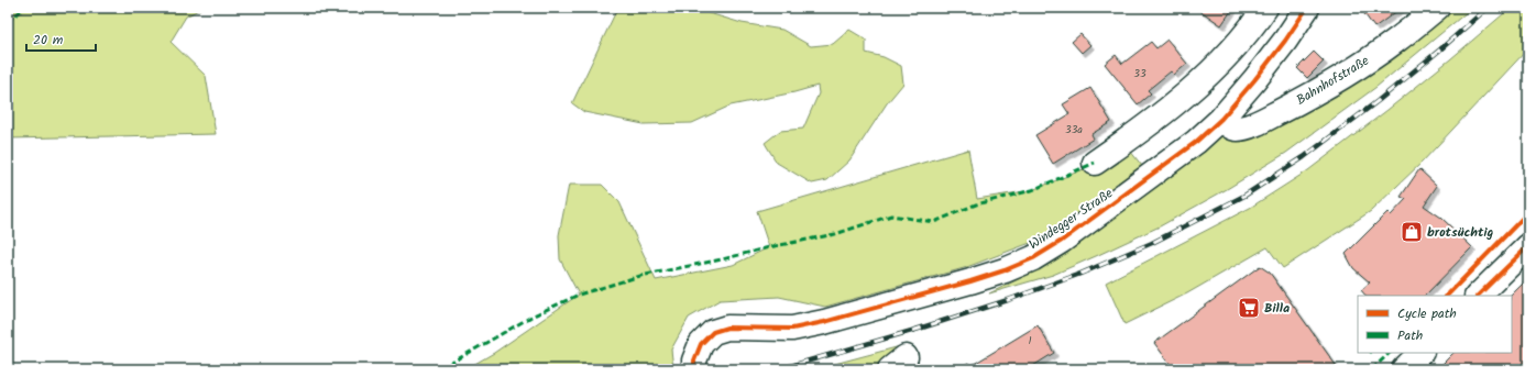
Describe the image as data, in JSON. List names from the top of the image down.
{
  "streets": {
    "street": ["Bahnhofstraße", "Windegger Straße"]
  },
  "crossings": [
    ["Bahnhofstraße", "Windegger Straße"]
  ],
  "places": {
    "shop": ["brotsüchtig"],
    "supermarket": ["Billa"]
  },
  "house_numbers": ["33", "33a", "1"],
  "legend": ["Cycle path", "Path"],
  "scale_bar": "20 m"
}
